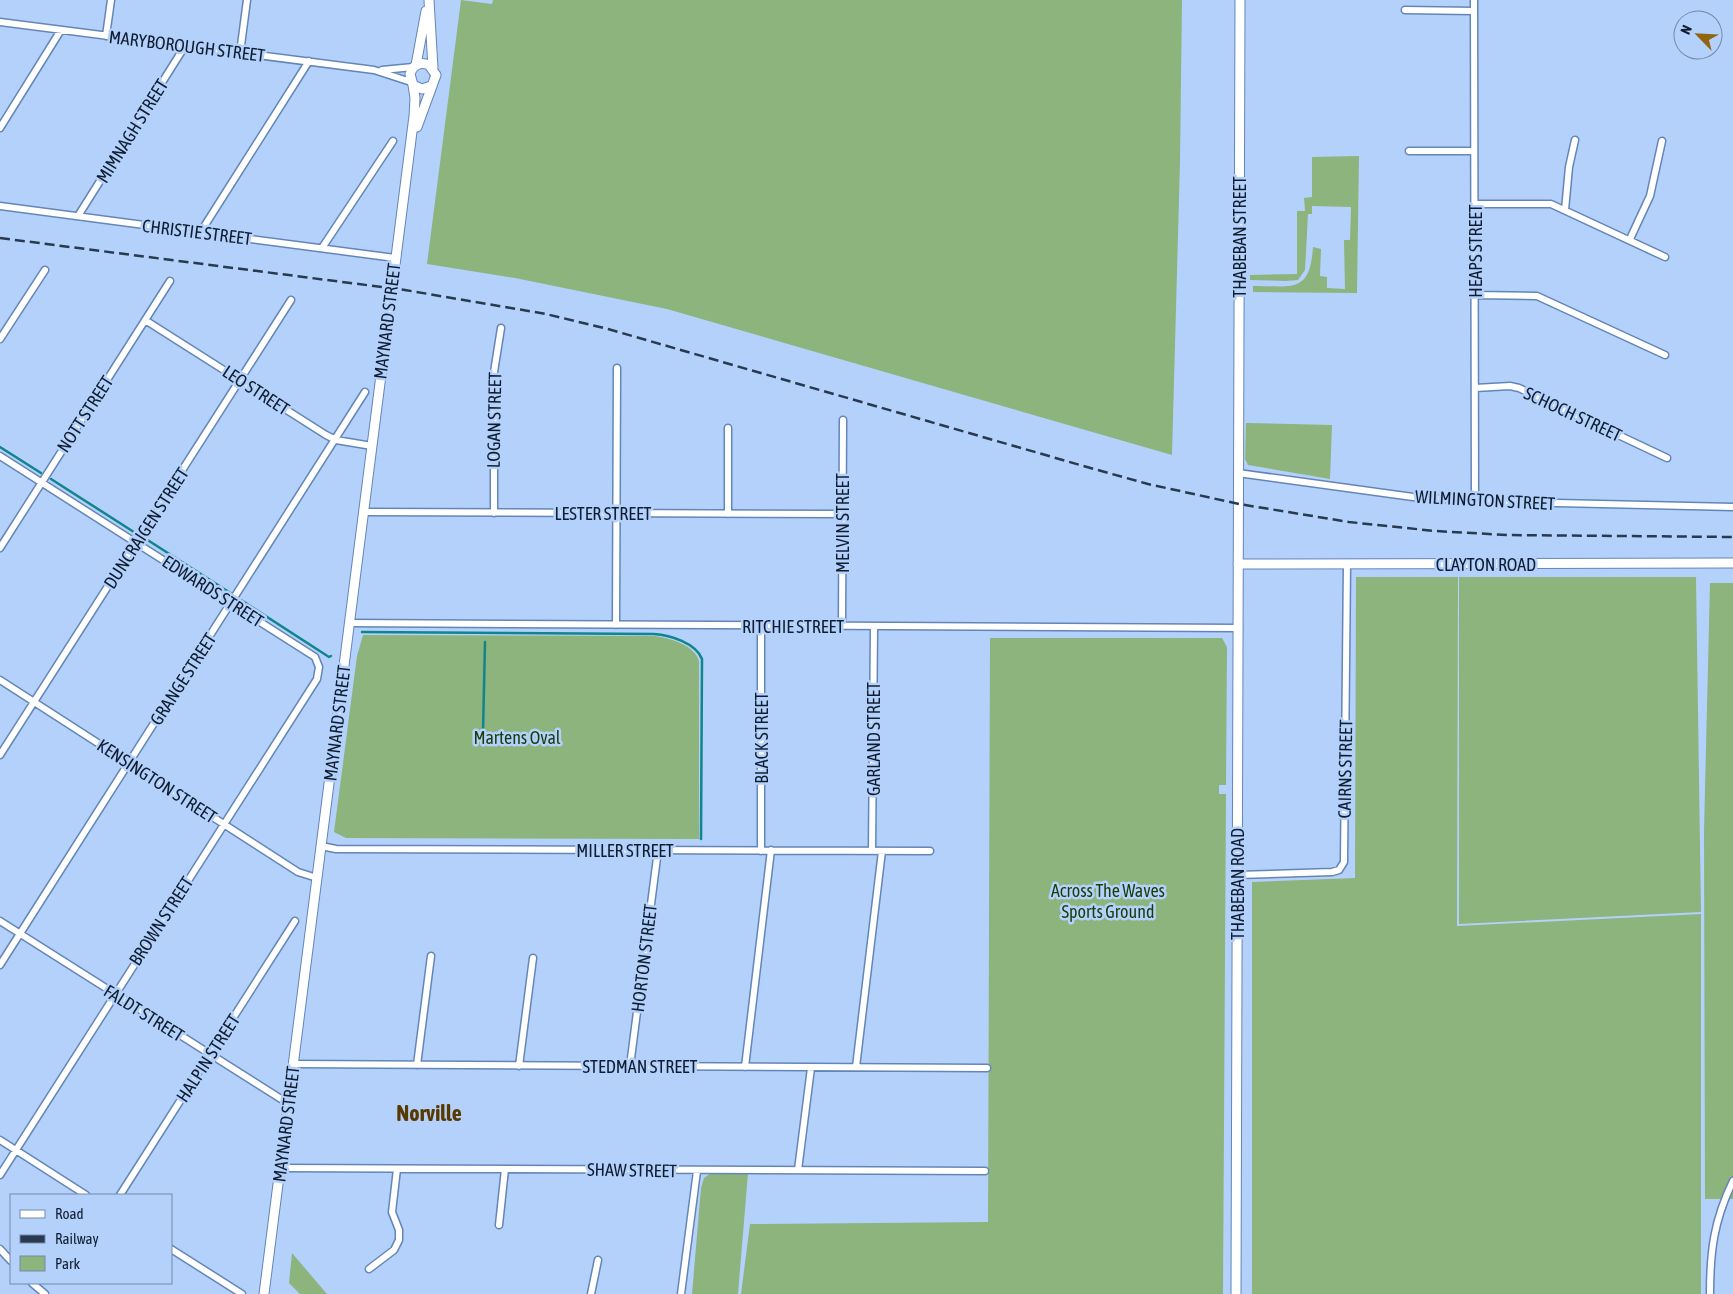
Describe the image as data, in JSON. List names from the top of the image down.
{
  "streets": {
    "street": [
      "MARYBOROUGH STREET",
      "MIMNAGH STREET",
      "CHRISTIE STREET",
      "THABEBAN STREET",
      "HEAPS STREET",
      "MAYNARD STREET",
      "LEO STREET",
      "NOTT STREET",
      "SCHOCH STREET",
      "LOGAN STREET",
      "WILMINGTON STREET",
      "LESTER STREET",
      "MELVIN STREET",
      "DUNCRAIGEN STREET",
      "CLAYTON ROAD",
      "EDWARDS STREET",
      "RITCHIE STREET",
      "GRANGE STREET",
      "BLACK STREET",
      "GARLAND STREET",
      "CAIRNS STREET",
      "KENSINGTON STREET",
      "MILLER STREET",
      "THABEBAN ROAD",
      "BROWN STREET",
      "HORTON STREET",
      "FALDT STREET",
      "HALPIN STREET",
      "STEDMAN STREET",
      "SHAW STREET"
    ]
  },
  "crossings": [
    ["MARYBOROUGH STREET", "MIMNAGH STREET"],
    ["MARYBOROUGH STREET", "MAYNARD STREET"],
    ["MIMNAGH STREET", "CHRISTIE STREET"],
    ["CHRISTIE STREET", "MAYNARD STREET"],
    ["THABEBAN STREET", "WILMINGTON STREET"],
    ["THABEBAN STREET", "THABEBAN ROAD"],
    ["HEAPS STREET", "SCHOCH STREET"],
    ["HEAPS STREET", "WILMINGTON STREET"],
    ["MAYNARD STREET", "LEO STREET"],
    ["MAYNARD STREET", "LESTER STREET"],
    ["MAYNARD STREET", "RITCHIE STREET"],
    ["MAYNARD STREET", "KENSINGTON STREET"],
    ["MAYNARD STREET", "MILLER STREET"],
    ["MAYNARD STREET", "FALDT STREET"],
    ["MAYNARD STREET", "STEDMAN STREET"],
    ["MAYNARD STREET", "SHAW STREET"],
    ["LEO STREET", "NOTT STREET"],
    ["LEO STREET", "DUNCRAIGEN STREET"],
    ["LEO STREET", "GRANGE STREET"],
    ["NOTT STREET", "EDWARDS STREET"],
    ["LOGAN STREET", "LESTER STREET"],
    ["WILMINGTON STREET", "THABEBAN ROAD"],
    ["LESTER STREET", "MELVIN STREET"],
    ["MELVIN STREET", "RITCHIE STREET"],
    ["DUNCRAIGEN STREET", "EDWARDS STREET"],
    ["DUNCRAIGEN STREET", "KENSINGTON STREET"],
    ["CLAYTON ROAD", "CAIRNS STREET"],
    ["CLAYTON ROAD", "THABEBAN ROAD"],
    ["EDWARDS STREET", "GRANGE STREET"],
    ["EDWARDS STREET", "BROWN STREET"],
    ["RITCHIE STREET", "BLACK STREET"],
    ["RITCHIE STREET", "GARLAND STREET"],
    ["RITCHIE STREET", "THABEBAN ROAD"],
    ["GRANGE STREET", "KENSINGTON STREET"],
    ["GRANGE STREET", "FALDT STREET"],
    ["BLACK STREET", "MILLER STREET"],
    ["GARLAND STREET", "MILLER STREET"],
    ["CAIRNS STREET", "THABEBAN ROAD"],
    ["KENSINGTON STREET", "BROWN STREET"],
    ["MILLER STREET", "HORTON STREET"],
    ["BROWN STREET", "FALDT STREET"],
    ["HORTON STREET", "STEDMAN STREET"],
    ["FALDT STREET", "HALPIN STREET"]
  ],
  "districts": ["Norville"],
  "parks": ["Martens Oval", "Across The Waves Sports Ground"],
  "legend": ["Road", "Railway", "Park"],
  "north": "top left"
}
